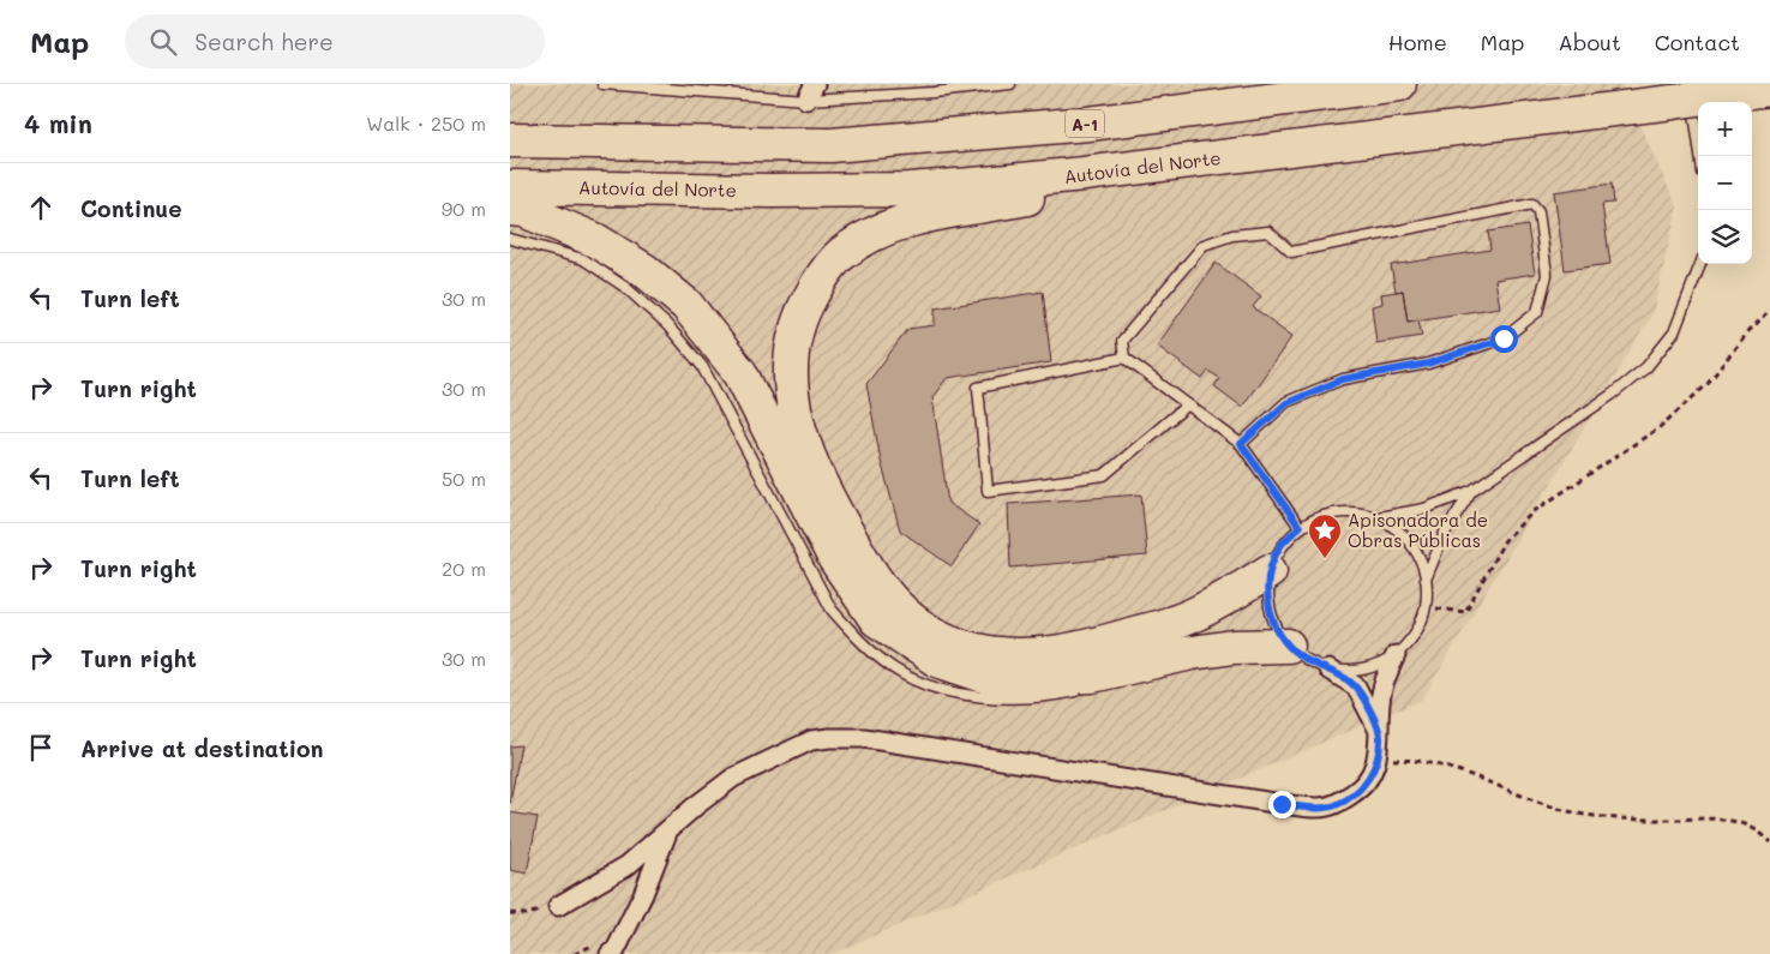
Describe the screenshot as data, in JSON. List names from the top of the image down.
{
  "streets": {
    "highway": ["A-1", "Autovía del Norte"]
  },
  "places": {
    "place": ["Apisonadora de Obras Públicas"]
  },
  "page": {
    "header": "Map",
    "search": "Search here",
    "nav": [
      "Home",
      "Map",
      "About",
      "Contact"
    ],
    "heading": ["4 min", "Walk · 250 m"],
    "map_buttons": ["+", "−"],
    "list": [
      ["Continue", "90 m"],
      ["Turn left", "30 m"],
      ["Turn right", "30 m"],
      ["Turn left", "50 m"],
      ["Turn right", "20 m"],
      ["Turn right", "30 m"],
      "Arrive at destination"
    ]
  }
}
